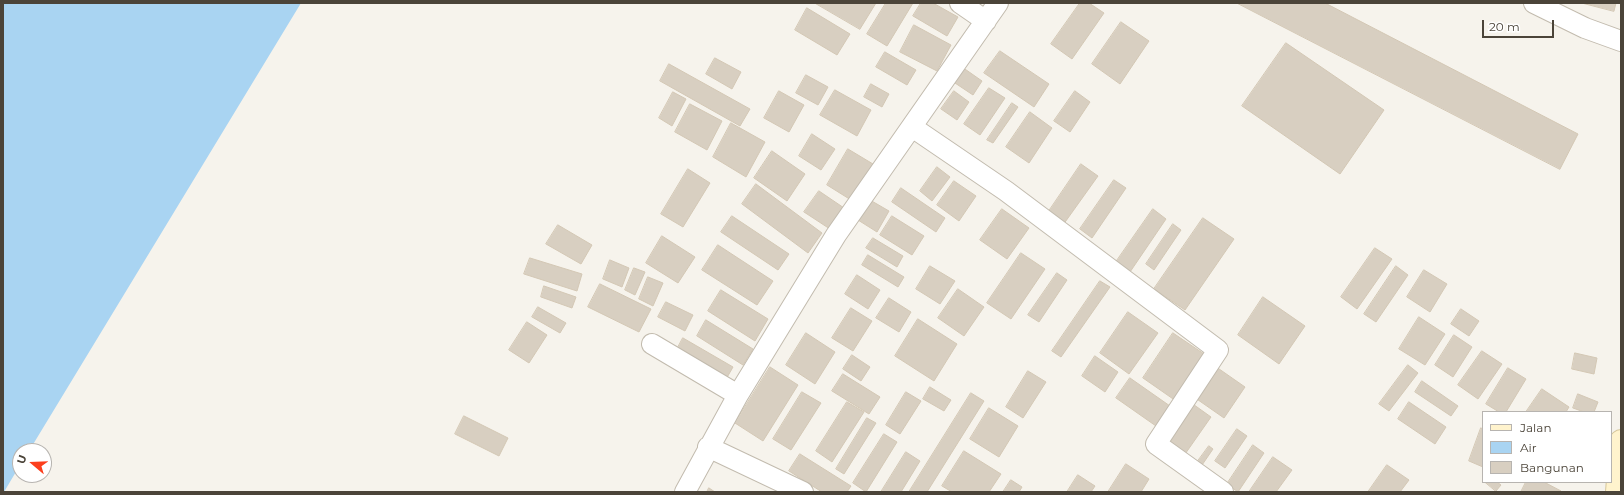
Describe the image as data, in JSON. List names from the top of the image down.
{
  "legend": ["Jalan", "Air", "Bangunan"],
  "scale_bar": "20 m",
  "north": "left"
}
